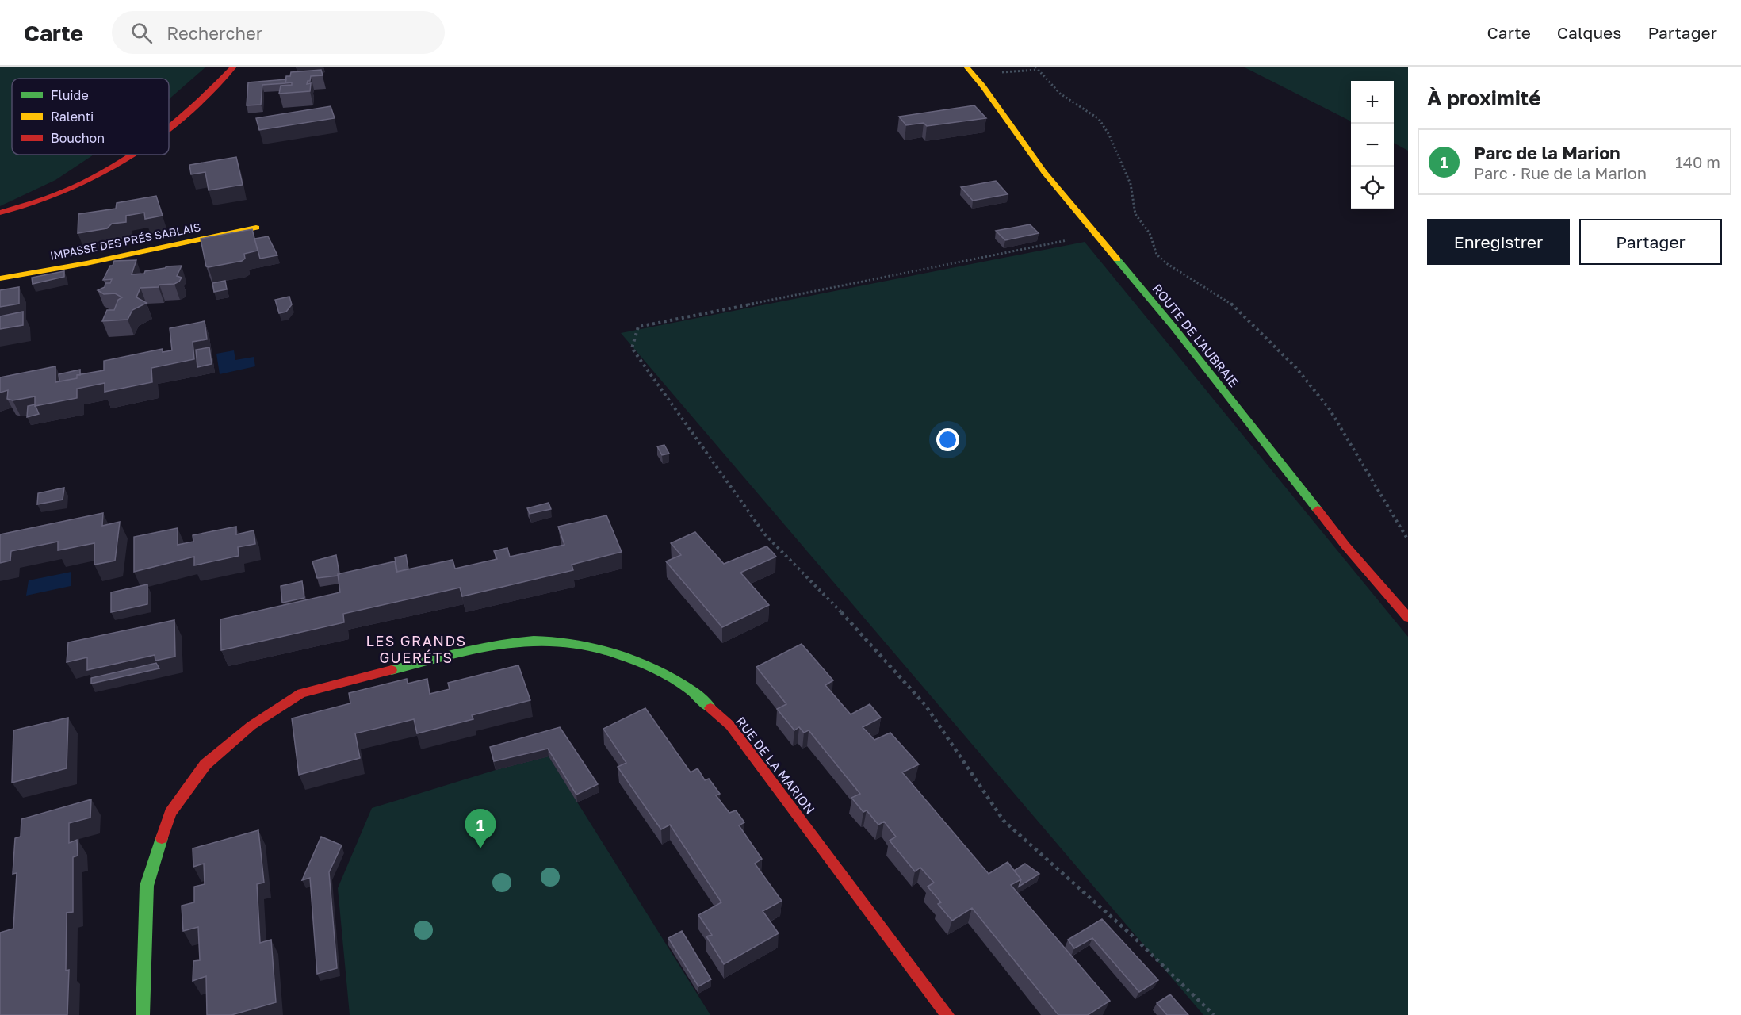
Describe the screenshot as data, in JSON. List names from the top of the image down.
{
  "streets": {
    "street": ["IMPASSE DES PRÉS SABLAIS", "ROUTE DE L'AUBRAIE", "RUE DE LA MARION"]
  },
  "districts": ["LES GRANDS GUERÉTS"],
  "legend": ["Fluide", "Ralenti", "Bouchon"],
  "page": {
    "header": "Carte",
    "search": "Rechercher",
    "nav": ["Carte", "Calques", "Partager"],
    "heading": "À proximité",
    "map_buttons": ["+", "−"],
    "list": [
      {
        "mark": "1",
        "name": "Parc de la Marion",
        "note": "Parc · Rue de la Marion",
        "value": "140 m"
      }
    ],
    "buttons": ["Enregistrer", "Partager"],
    "pins": "1"
  }
}
